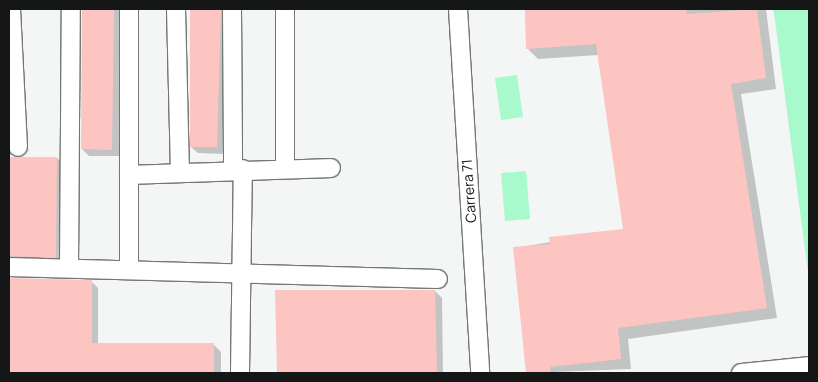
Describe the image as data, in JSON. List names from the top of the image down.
{
  "streets": {
    "street": ["Carrera 71"]
  }
}
